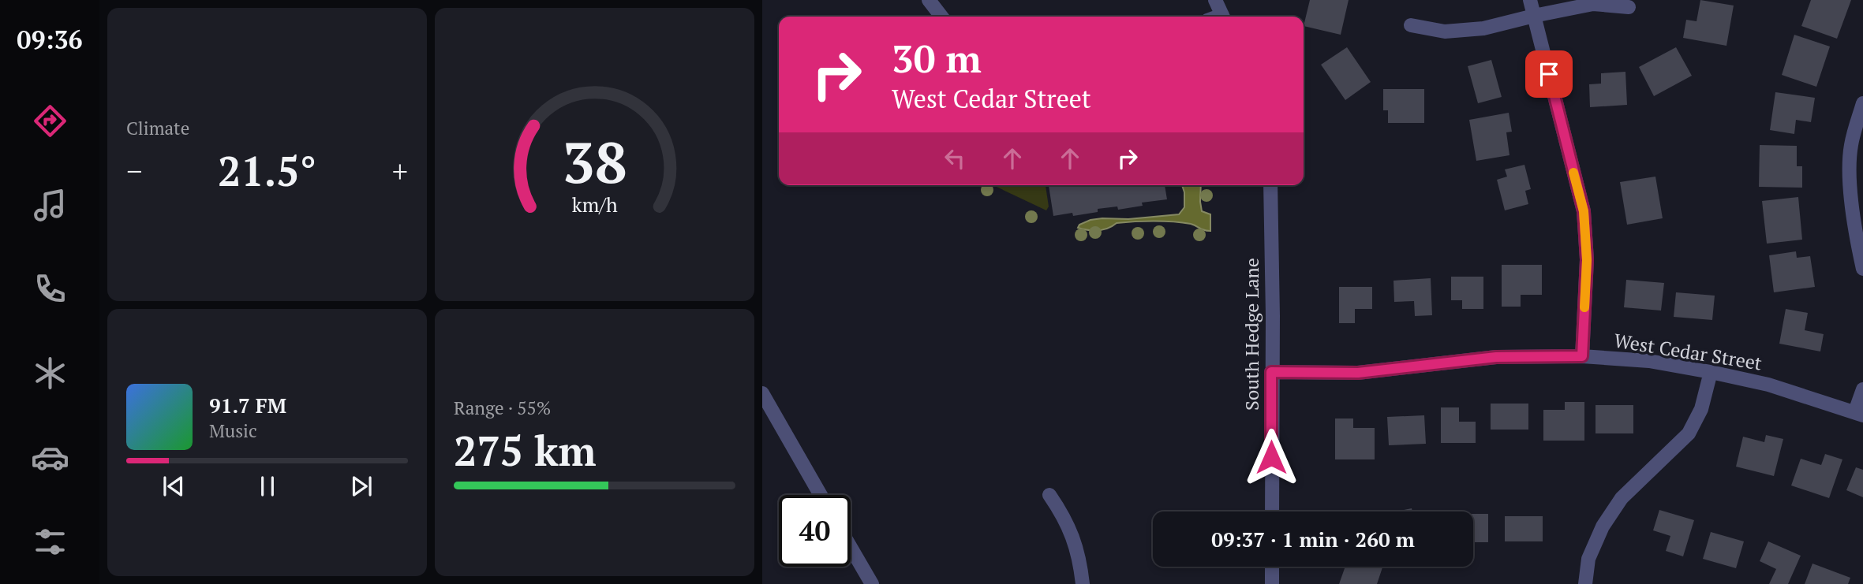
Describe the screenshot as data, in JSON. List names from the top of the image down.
{
  "streets": {
    "street": ["South Hedge Lane", "West Cedar Street"]
  },
  "crossings": [
    ["South Hedge Lane", "West Cedar Street"]
  ],
  "page": {
    "tabs": "09:36",
    "tile": [
      "Climate",
      ["Range · 55%", "275 km"]
    ],
    "turn": ["30 m", "West Cedar Street"],
    "heat": ["−", "21.5°", "+"],
    "song": ["91.7 FM", "Music"],
    "limit": "40",
    "trip": "09:37 · 1 min · 260 m",
    "gauge": ["38", "km/h"]
  }
}
